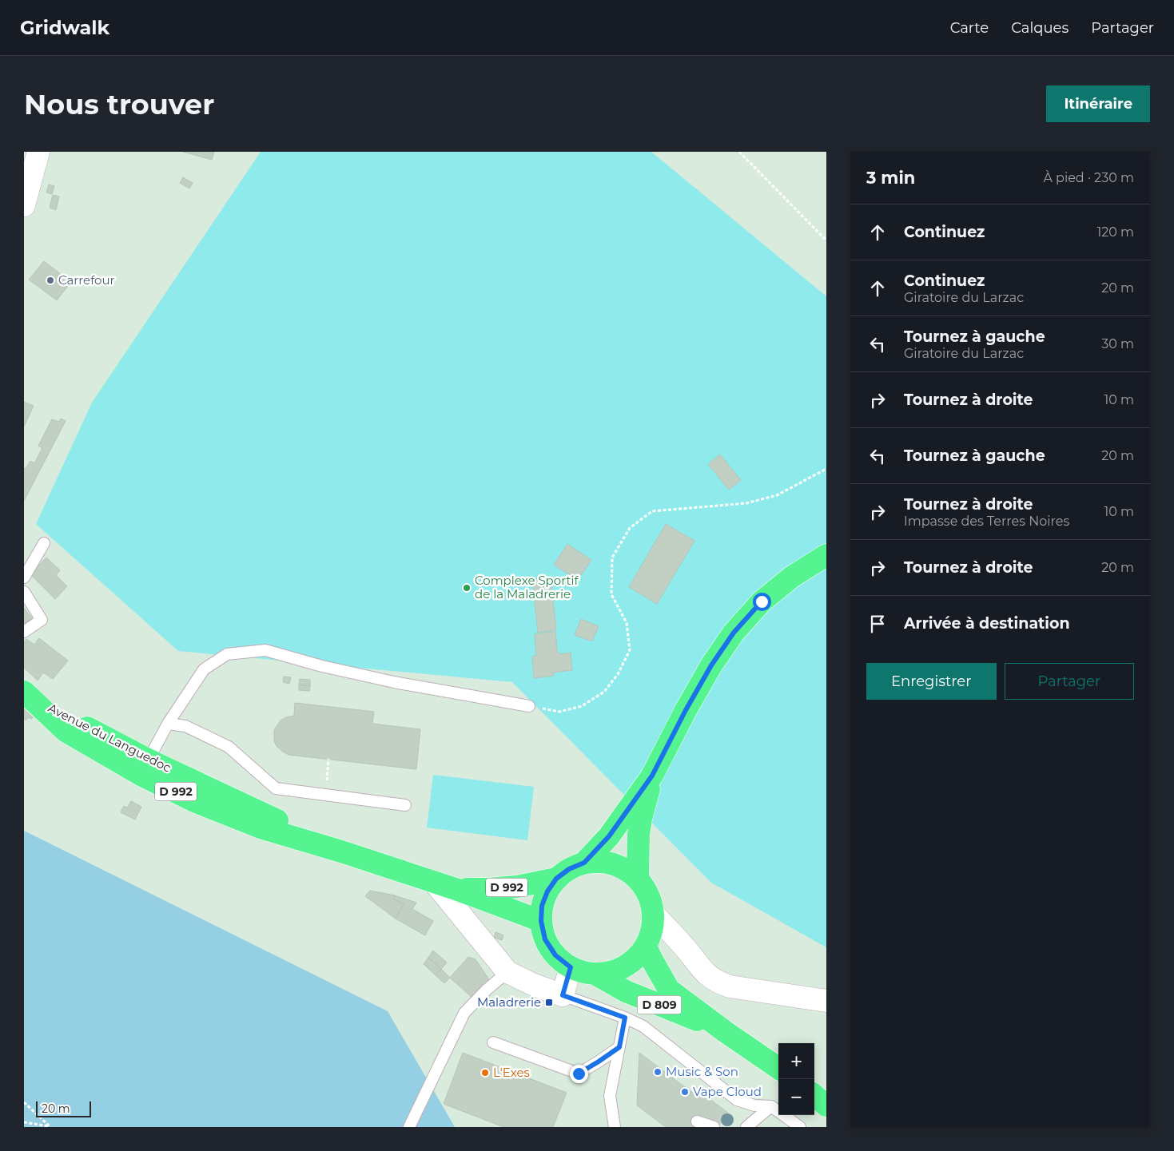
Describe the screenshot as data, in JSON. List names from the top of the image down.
{
  "streets": {
    "main road": ["Avenue du Languedoc", "D 992", "D 809"]
  },
  "crossings": [
    ["Avenue du Languedoc", "D 809"]
  ],
  "places": {
    "other": [
      "Carrefour",
      "Complexe Sportif de la Maladrerie",
      "Music & Son",
      "L'Exes",
      "Vape Cloud"
    ],
    "transit": ["Maladrerie"]
  },
  "scale_bar": "20 m",
  "page": {
    "header": "Gridwalk",
    "nav": ["Carte", "Calques", "Partager"],
    "buttons": [
      "Itinéraire",
      ["Enregistrer", "Partager"]
    ],
    "title": "Nous trouver",
    "heading": ["3 min", "À pied · 230 m"],
    "list": [
      ["Continuez", "120 m"],
      ["Continuez", "Giratoire du Larzac", "20 m"],
      ["Tournez à gauche", "Giratoire du Larzac", "30 m"],
      ["Tournez à droite", "10 m"],
      ["Tournez à gauche", "20 m"],
      ["Tournez à droite", "Impasse des Terres Noires", "10 m"],
      ["Tournez à droite", "20 m"],
      "Arrivée à destination"
    ],
    "map_buttons": ["+", "−"],
    "scale": "20 m"
  }
}
